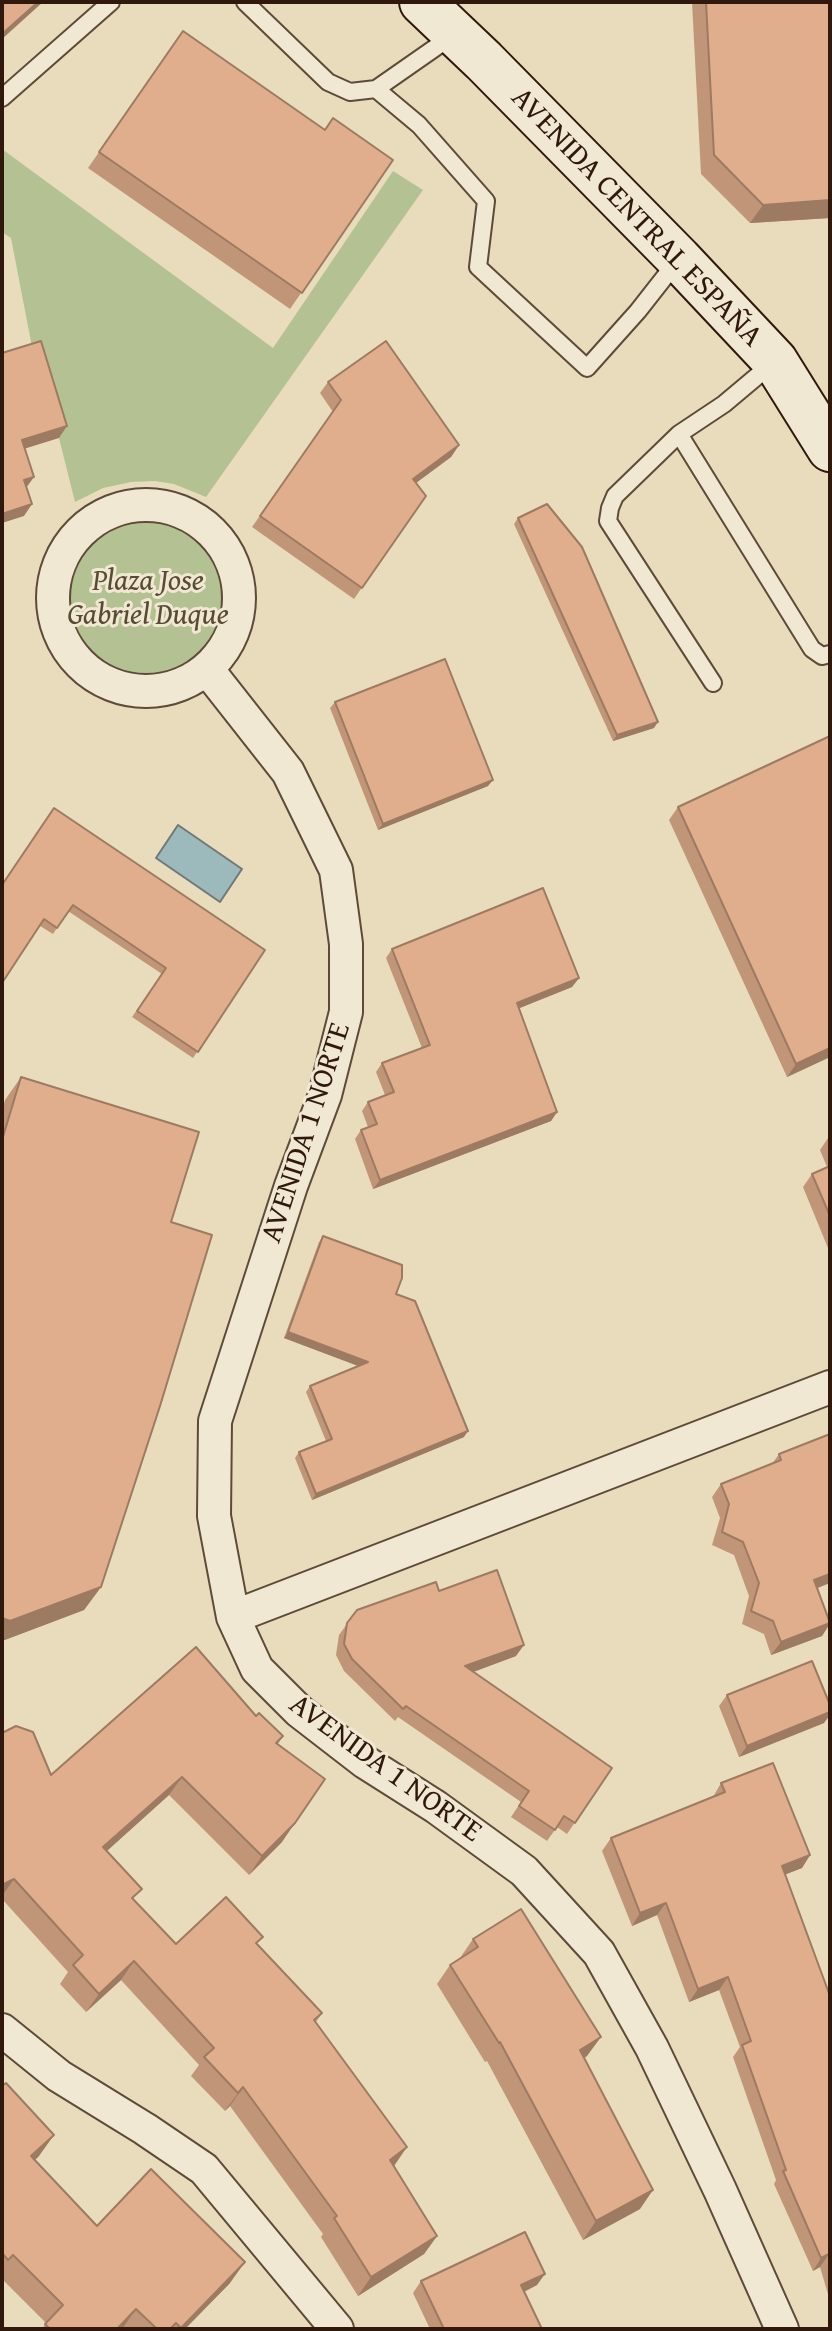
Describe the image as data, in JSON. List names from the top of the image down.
{
  "streets": {
    "main road": ["AVENIDA CENTRAL ESPAÑA"],
    "street": ["AVENIDA 1 NORTE"]
  },
  "parks": ["Plaza Jose Gabriel Duque"]
}
